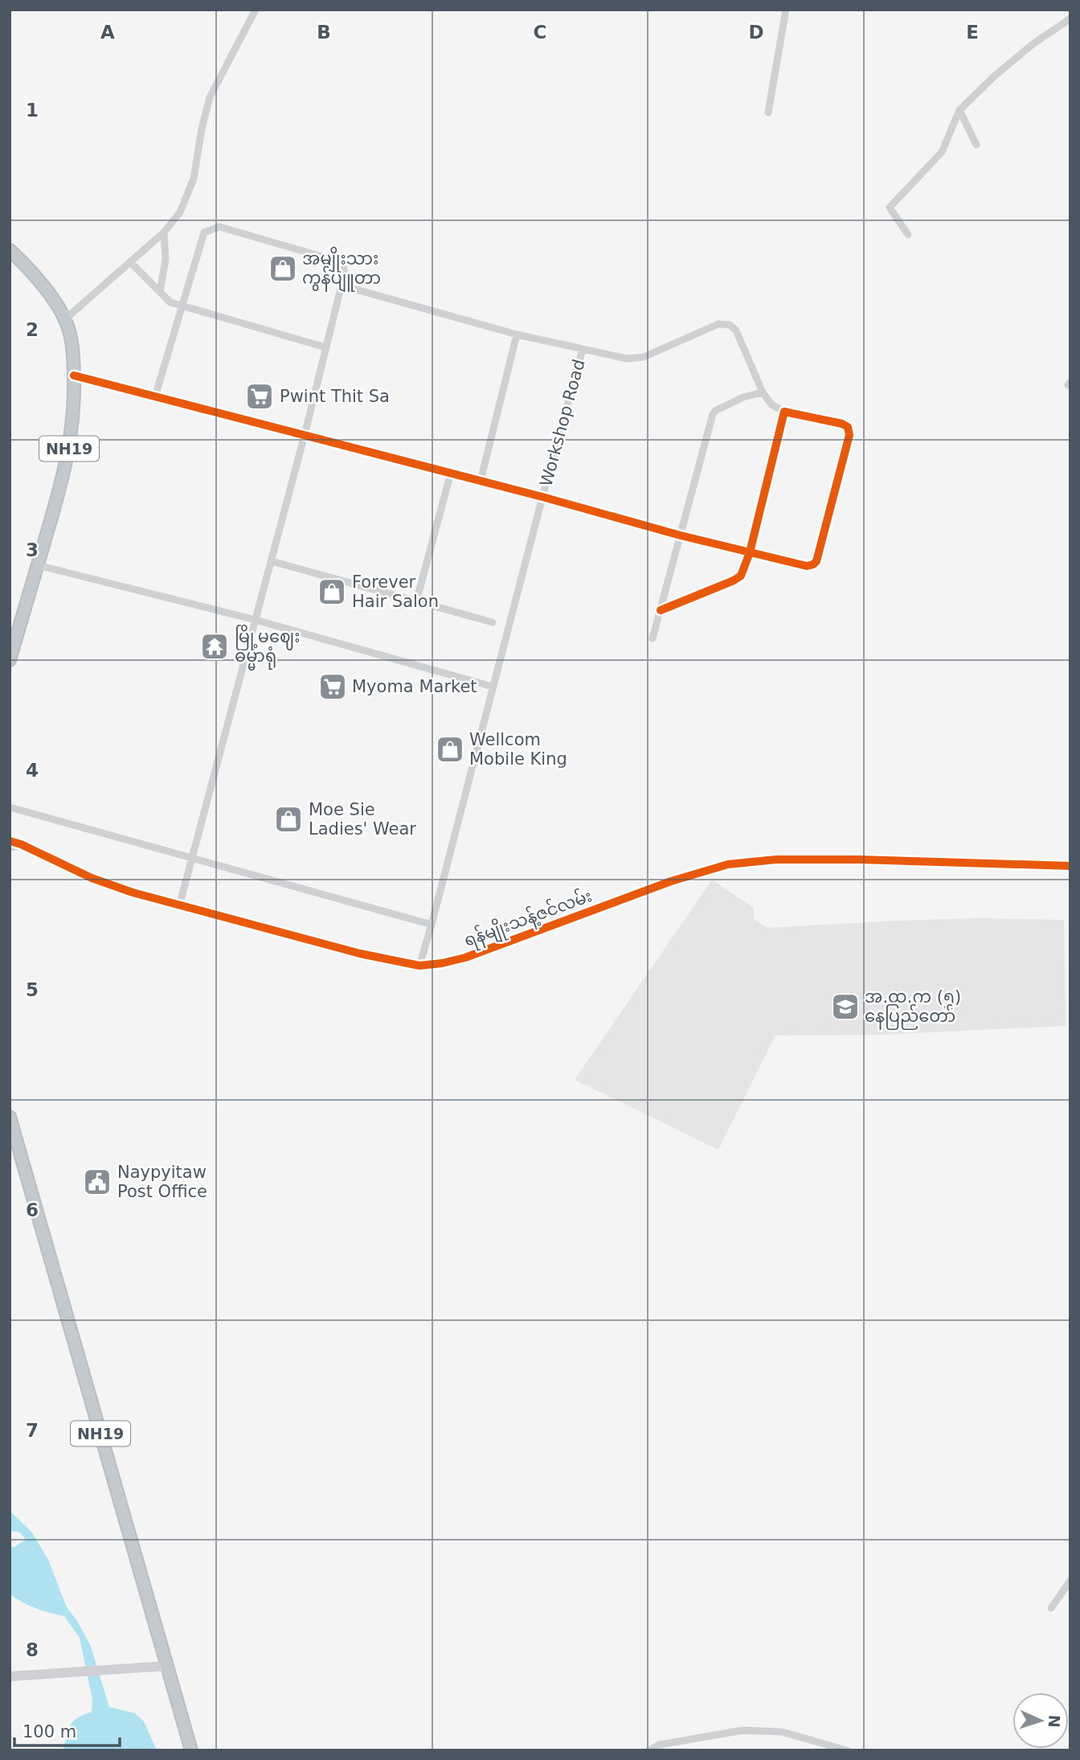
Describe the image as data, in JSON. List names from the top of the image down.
{
  "streets": {
    "highway": ["NH19"],
    "street": ["Workshop Road", "ရန်မျိုးသန့်ဇင်လမ်း"]
  },
  "crossings": [
    ["Workshop Road", "ရန်မျိုးသန့်ဇင်လမ်း"]
  ],
  "places": {
    "shop": [
      "အမျိုးသား ကွန်ပျူတာ",
      "Forever Hair Salon",
      "Wellcom Mobile King",
      "Moe Sie Ladies' Wear"
    ],
    "supermarket": ["Pwint Thit Sa", "Myoma Market"],
    "temple": ["မြို့မဈေး ဓမ္မာရုံ"],
    "school or university": ["အ.ထ.က (၅) နေပြည်တော်"],
    "public building": ["Naypyitaw Post Office"]
  },
  "scale_bar": "100 m",
  "north": "right",
  "grid": {
    "columns": [
      "A",
      "B",
      "C",
      "D",
      "E"
    ],
    "rows": [
      "1",
      "2",
      "3",
      "4",
      "5",
      "6",
      "7",
      "8"
    ]
  }
}
